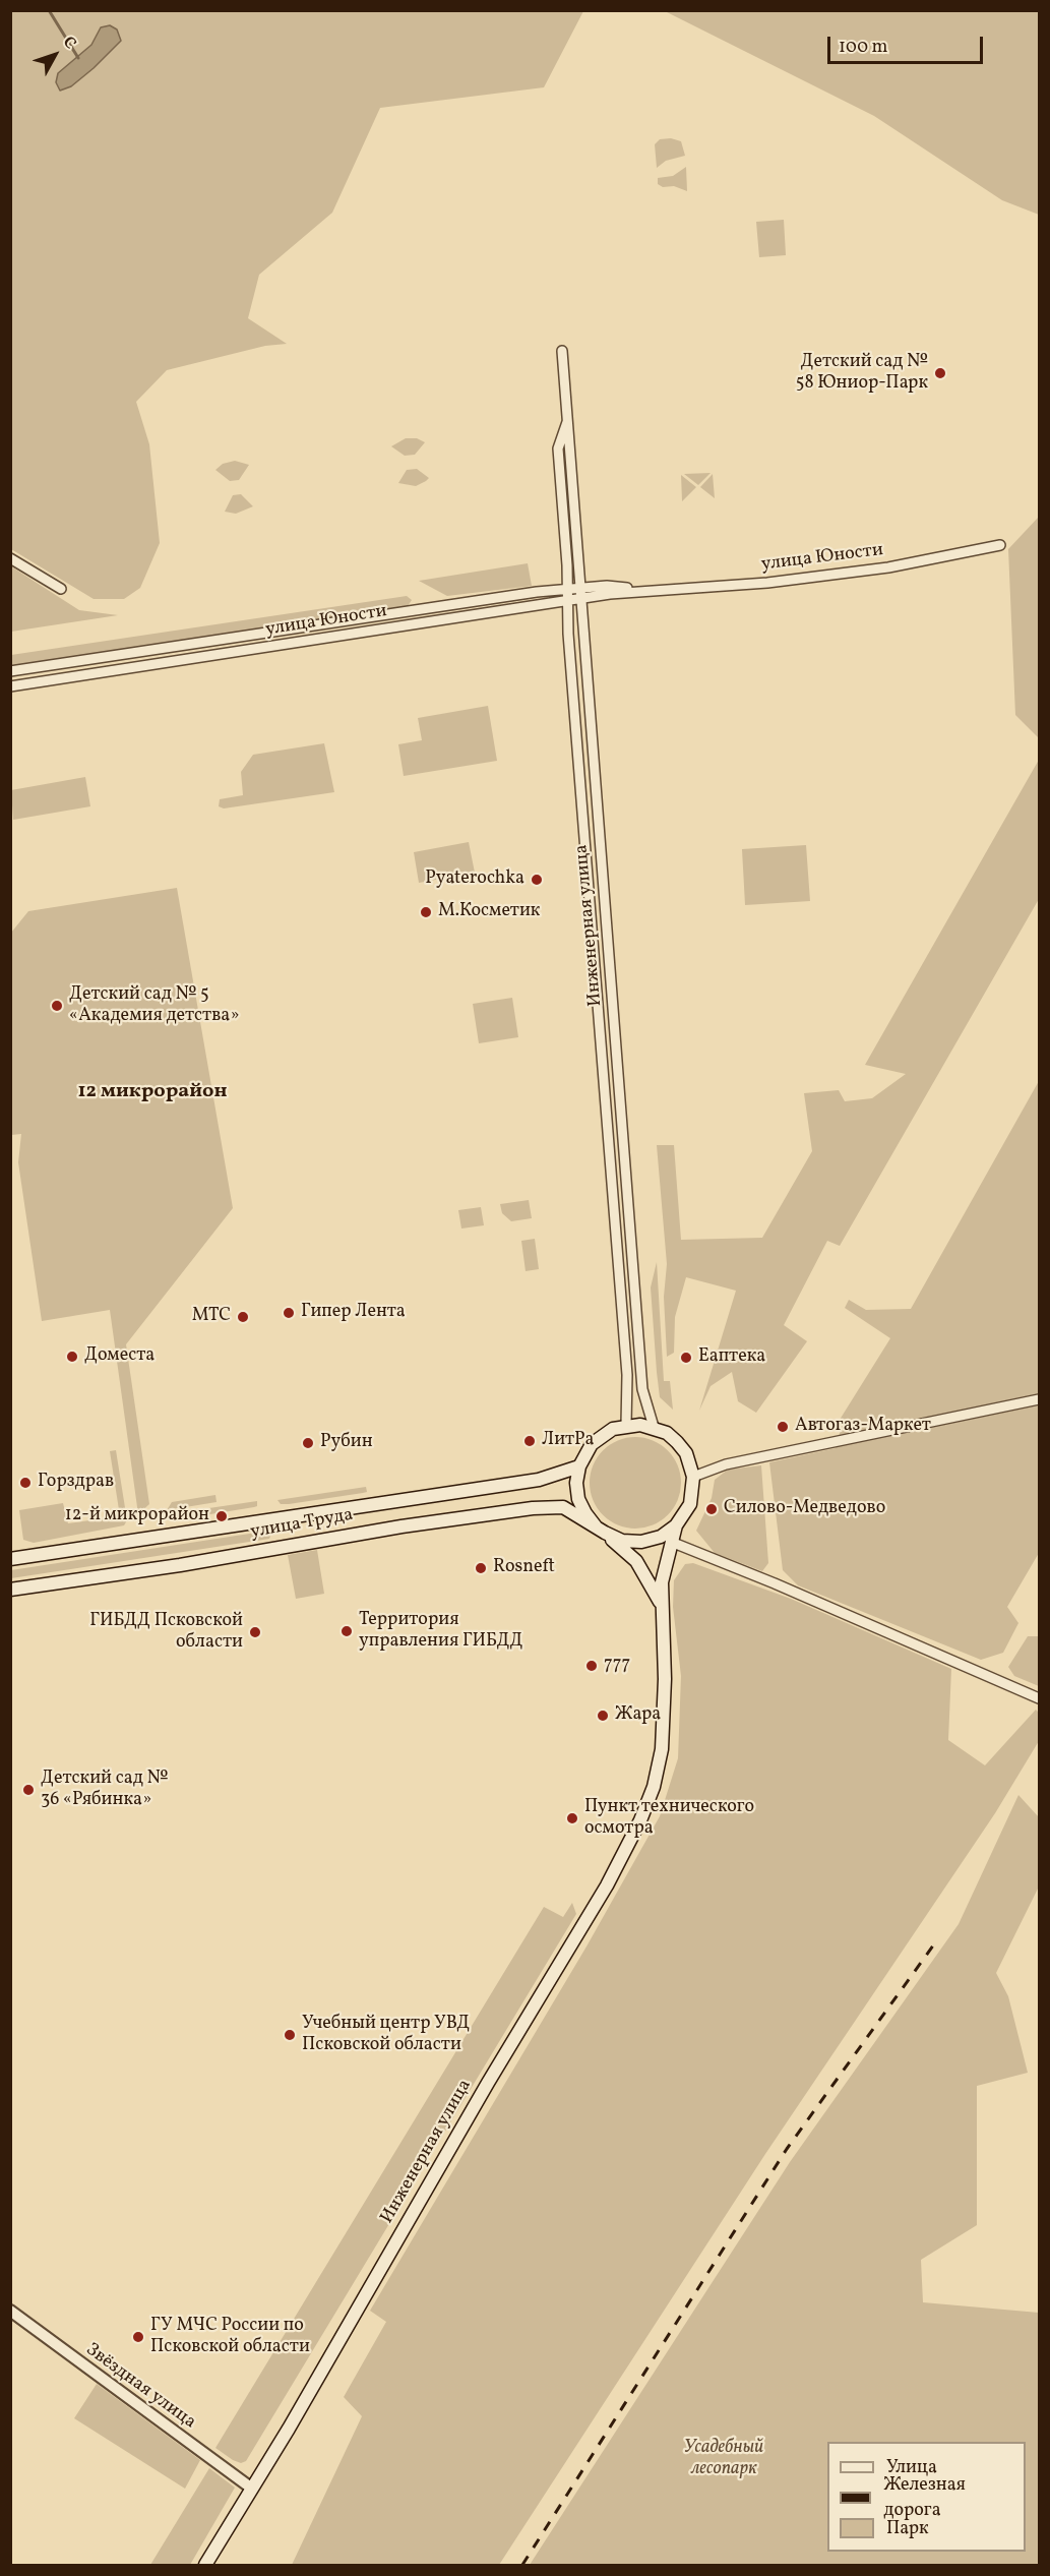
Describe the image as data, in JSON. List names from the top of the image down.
{
  "streets": {
    "main road": ["Инженерная улица", "улица Труда"],
    "street": ["улица Юности", "Звёздная улица"]
  },
  "crossings": [
    ["улица Юности", "Инженерная улица"],
    ["Инженерная улица", "улица Труда"],
    ["Инженерная улица", "Звёздная улица"]
  ],
  "districts": ["12 микрорайон"],
  "parks": ["Усадебный лесопарк"],
  "places": [
    "Детский сад № 58 Юниор-Парк",
    "Pyaterochka",
    "М.Косметик",
    "Детский сад № 5 «Академия детства»",
    "Гипер Лента",
    "МТС",
    "Доместа",
    "Еаптека",
    "Автогаз-Маркет",
    "ЛитРа",
    "Рубин",
    "Горздрав",
    "Силово-Медведово",
    "12-й микрорайон",
    "Rosneft",
    "Территория управления ГИБДД",
    "ГИБДД Псковской области",
    "777",
    "Жара",
    "Детский сад № 36 «Рябинка»",
    "Пункт технического осмотра",
    "Учебный центр УВД Псковской области",
    "ГУ МЧС России по Псковской области"
  ],
  "legend": ["Улица", "Железная дорога", "Парк"],
  "scale_bar": "100 m",
  "north": "top right"
}
